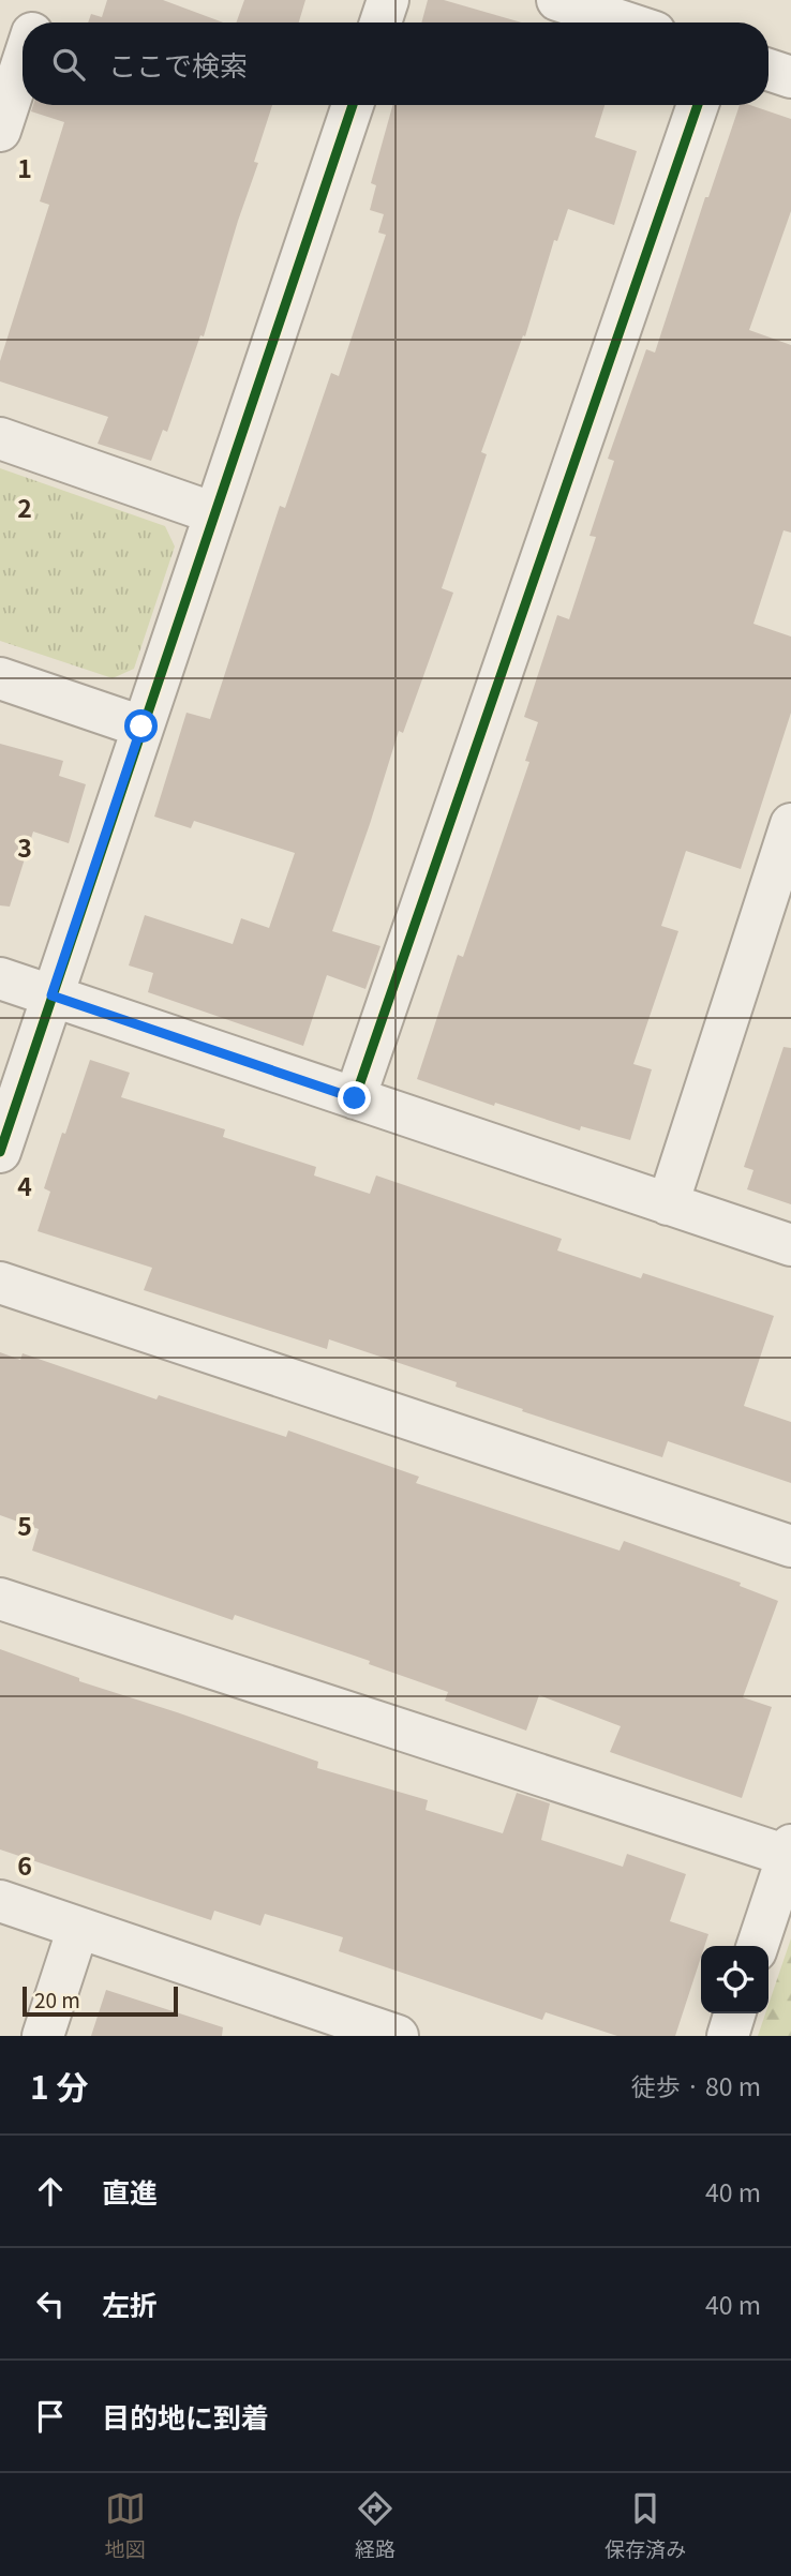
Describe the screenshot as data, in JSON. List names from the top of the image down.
{
  "scale_bar": "20 m",
  "page": {
    "search": "ここで検索",
    "scale": "20 m",
    "heading": ["1 分", "徒歩 · 80 m"],
    "list": [
      ["直進", "40 m"],
      ["左折", "40 m"],
      "目的地に到着"
    ],
    "nav": ["地図", "経路", "保存済み"]
  },
  "grid": {
    "rows": [
      "1",
      "2",
      "3",
      "4",
      "5",
      "6"
    ]
  }
}
